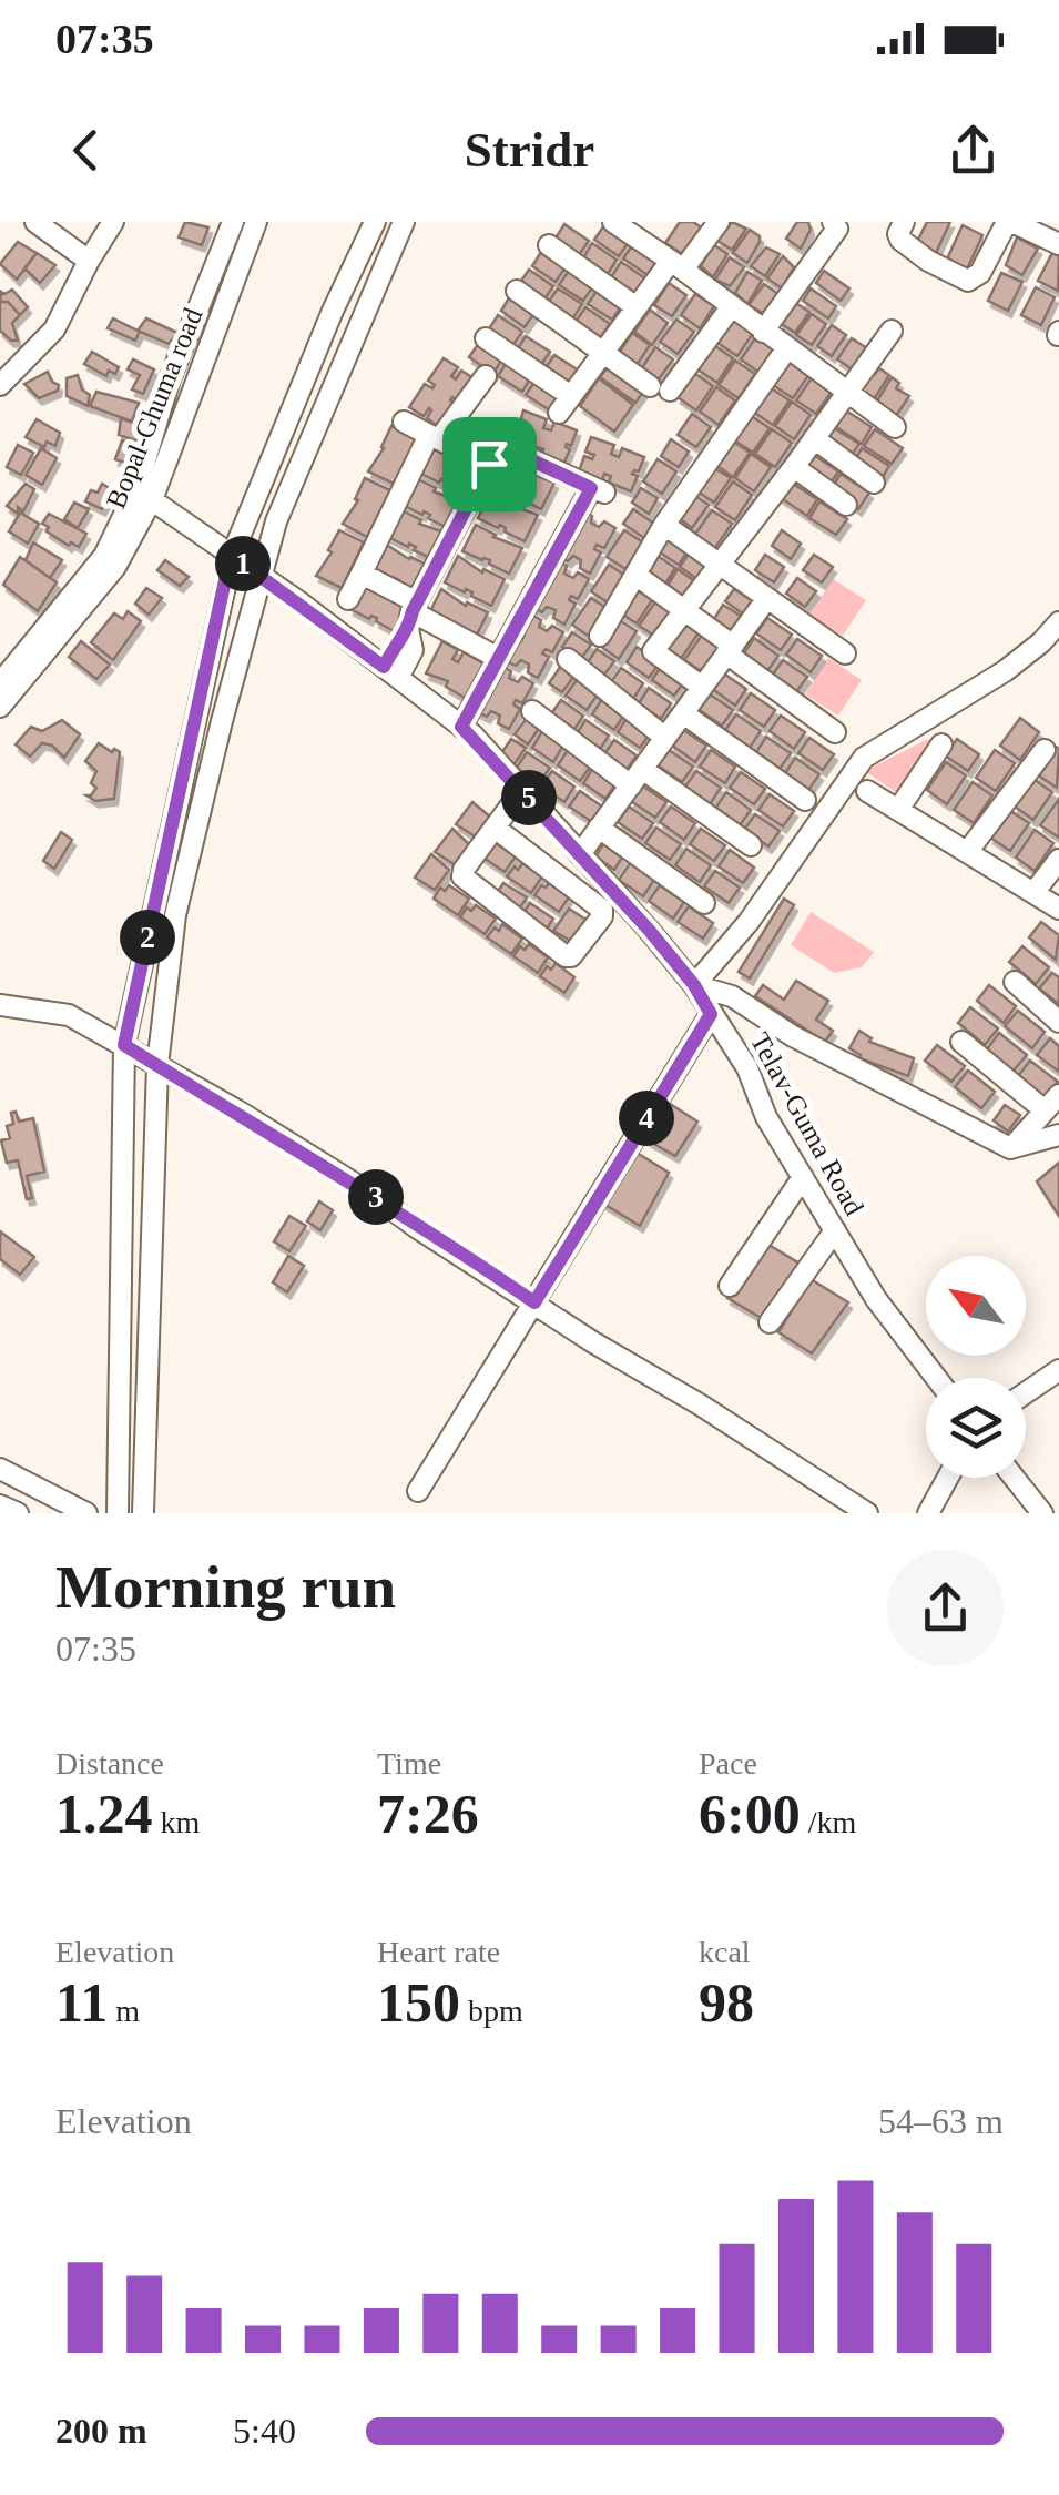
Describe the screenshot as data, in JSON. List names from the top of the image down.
{
  "streets": {
    "street": ["Bopal-Ghuma road", "Telav-Guma Road"]
  },
  "crossings": [
    ["Bopal-Ghuma road", "Telav-Guma Road"]
  ],
  "north": "top left",
  "page": {
    "status": "07:35",
    "header": "Stridr",
    "pins": [
      "1",
      "5",
      "2",
      "4",
      "3"
    ],
    "heading": ["Morning run", "07:35"],
    "stats": [
      ["Distance", "1.24 km"],
      ["Time", "7:26"],
      ["Pace", "6:00 /km"],
      ["Elevation", "11 m"],
      ["Heart rate", "150 bpm"],
      ["kcal", "98"]
    ],
    "chart": ["Elevation", "54–63 m"],
    "list": [
      {
        "name": "200 m",
        "note": "5:40"
      }
    ]
  }
}
